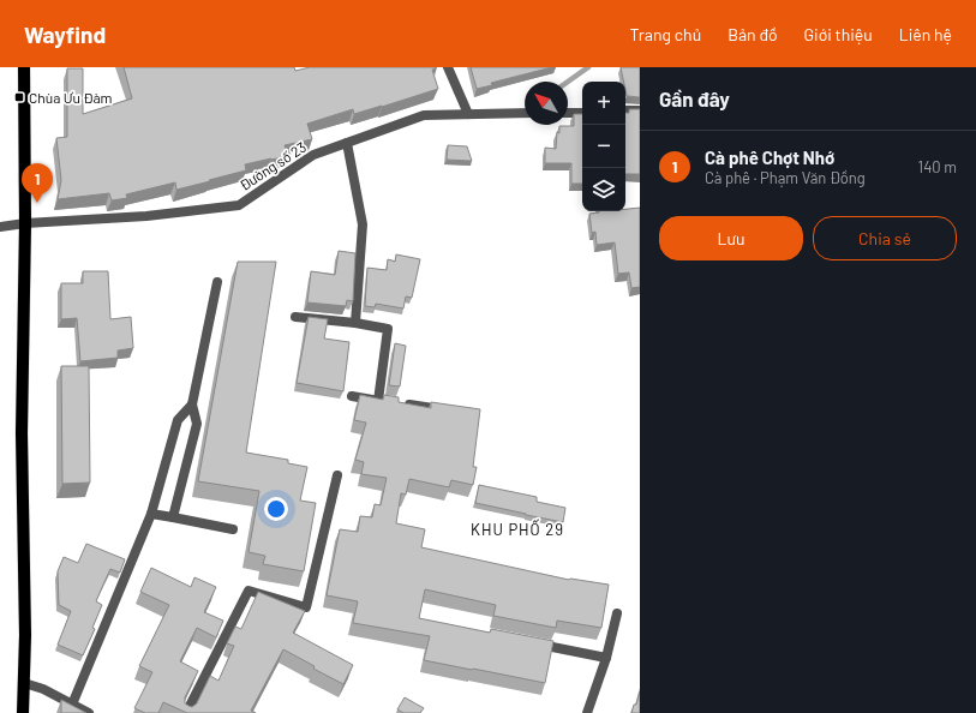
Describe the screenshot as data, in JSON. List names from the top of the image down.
{
  "streets": {
    "street": ["Đường số 23"]
  },
  "districts": ["KHU PHỐ 29"],
  "places": {
    "transit": ["Chùa Ưu Đàm"]
  },
  "north": "top left",
  "page": {
    "header": "Wayfind",
    "nav": [
      "Trang chủ",
      "Bản đồ",
      "Giới thiệu",
      "Liên hệ"
    ],
    "heading": "Gần đây",
    "map_buttons": ["+", "−"],
    "list": [
      {
        "mark": "1",
        "name": "Cà phê Chợt Nhớ",
        "note": "Cà phê · Phạm Văn Đồng",
        "value": "140 m"
      }
    ],
    "pins": "1",
    "buttons": ["Lưu", "Chia sẻ"]
  }
}
